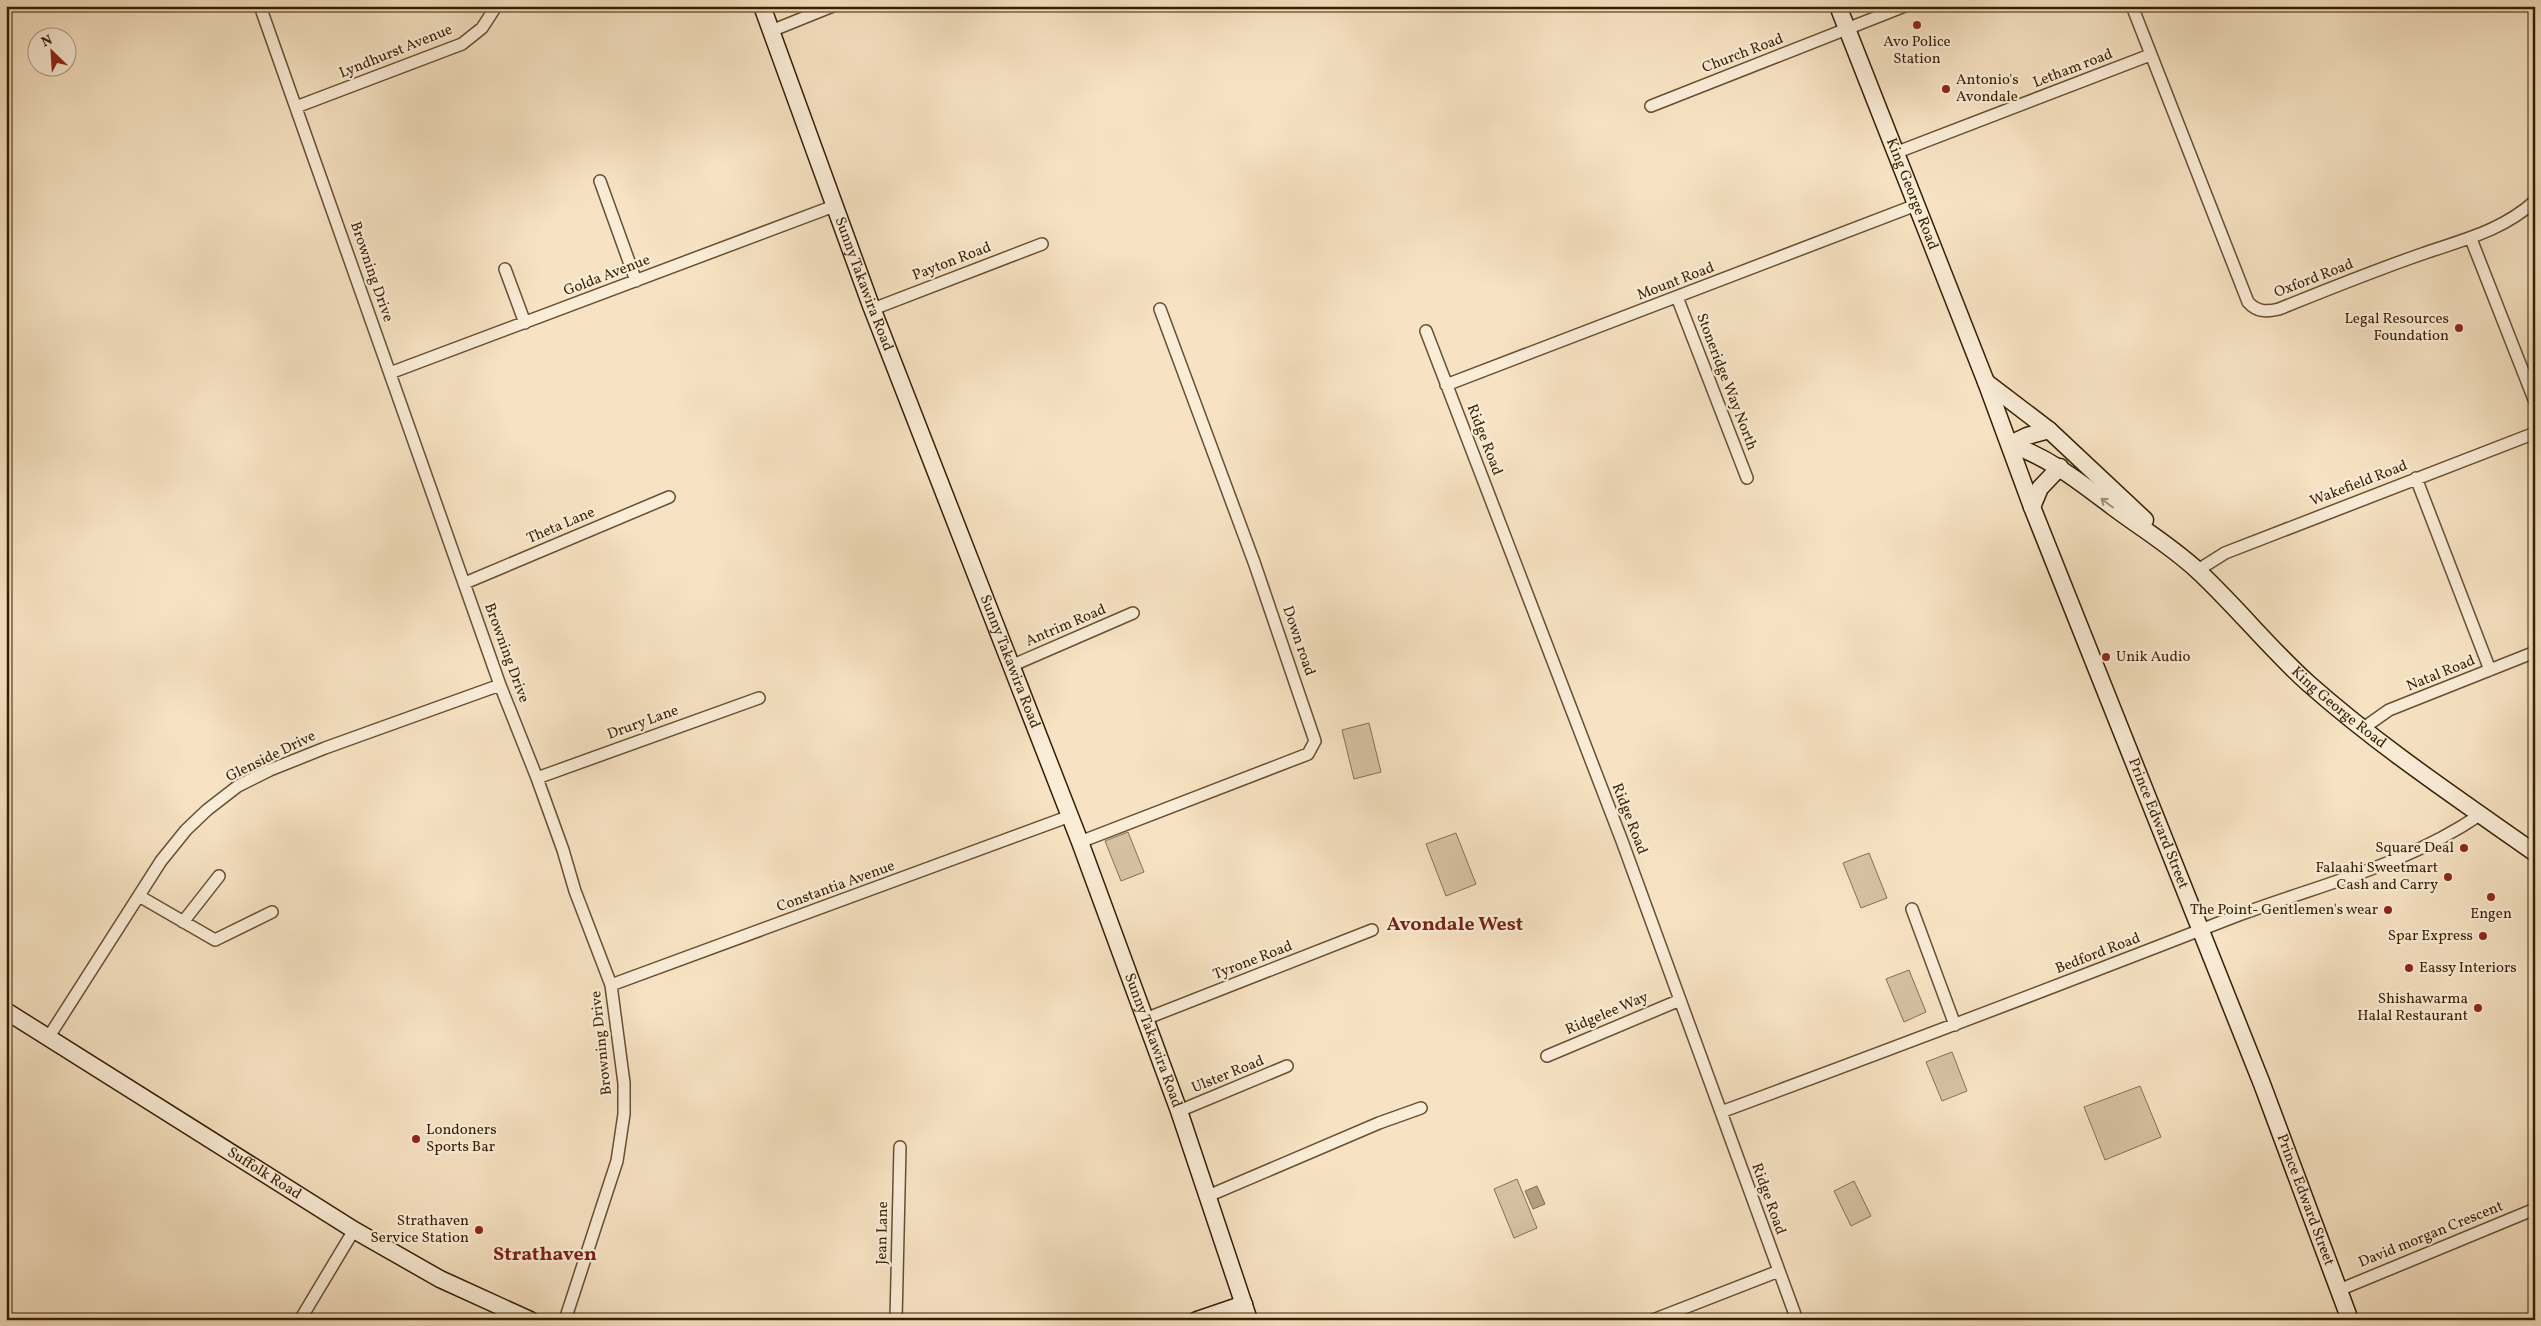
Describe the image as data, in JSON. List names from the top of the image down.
{
  "streets": {
    "main road": [
      "King George Road",
      "Sunny Takawira Road",
      "Prince Edward Street",
      "Suffolk Road"
    ],
    "street": [
      "Lyndhurst Avenue",
      "Church Road",
      "Letham road",
      "Payton Road",
      "Browning Drive",
      "Golda Avenue",
      "Oxford Road",
      "Mount Road",
      "Stoneridge Way North",
      "Ridge Road",
      "Wakefield Road",
      "Theta Lane",
      "Antrim Road",
      "Down road",
      "Natal Road",
      "Drury Lane",
      "Glenside Drive",
      "Constantia Avenue",
      "Bedford Road",
      "Tyrone Road",
      "Ridgelee Way",
      "Ulster Road",
      "Jean Lane",
      "David morgan Crescent"
    ]
  },
  "crossings": [
    ["Lyndhurst Avenue", "Browning Drive"],
    ["Church Road", "King George Road"],
    ["Letham road", "King George Road"],
    ["Letham road", "Oxford Road"],
    ["King George Road", "Mount Road"],
    ["King George Road", "Wakefield Road"],
    ["King George Road", "Natal Road"],
    ["King George Road", "Prince Edward Street"],
    ["King George Road", "Bedford Road"],
    ["Payton Road", "Sunny Takawira Road"],
    ["Browning Drive", "Golda Avenue"],
    ["Browning Drive", "Theta Lane"],
    ["Browning Drive", "Drury Lane"],
    ["Browning Drive", "Glenside Drive"],
    ["Browning Drive", "Constantia Avenue"],
    ["Golda Avenue", "Sunny Takawira Road"],
    ["Mount Road", "Stoneridge Way North"],
    ["Mount Road", "Ridge Road"],
    ["Sunny Takawira Road", "Antrim Road"],
    ["Sunny Takawira Road", "Down road"],
    ["Sunny Takawira Road", "Constantia Avenue"],
    ["Sunny Takawira Road", "Tyrone Road"],
    ["Sunny Takawira Road", "Ulster Road"],
    ["Ridge Road", "Bedford Road"],
    ["Ridge Road", "Ridgelee Way"],
    ["Glenside Drive", "Suffolk Road"],
    ["Prince Edward Street", "Bedford Road"],
    ["Prince Edward Street", "David morgan Crescent"]
  ],
  "districts": ["Avondale West", "Strathaven"],
  "places": [
    "Avo Police Station",
    "Antonio's Avondale",
    "Legal Resources Foundation",
    "Unik Audio",
    "Square Deal",
    "Falaahi Sweetmart Cash and Carry",
    "Engen",
    "The Point- Gentlemen's wear",
    "Spar Express",
    "Eassy Interiors",
    "Shishawarma Halal Restaurant",
    "Londoners Sports Bar",
    "Strathaven Service Station"
  ],
  "north": "top left"
}
